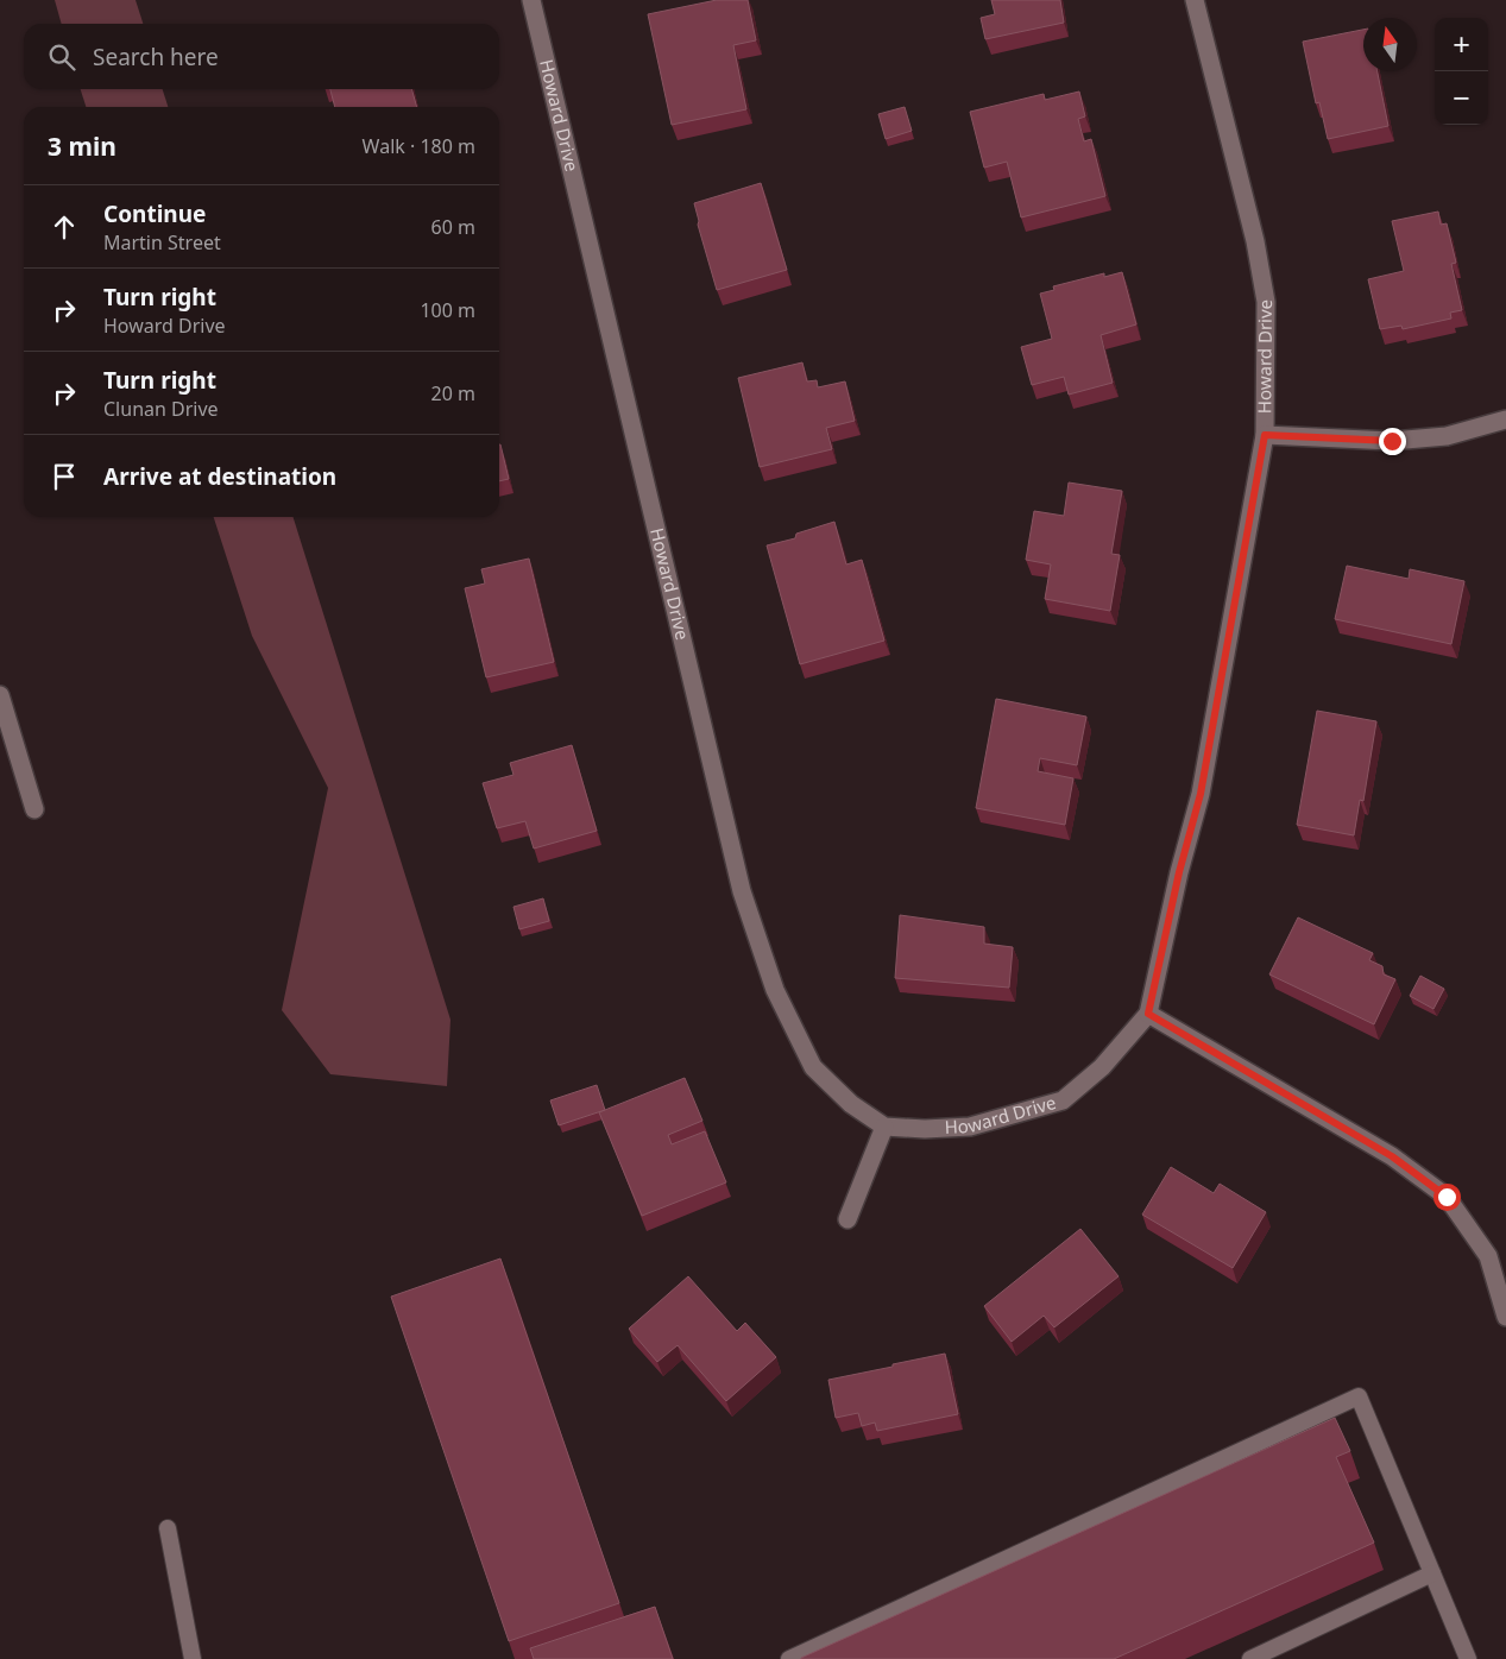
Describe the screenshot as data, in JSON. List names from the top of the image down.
{
  "streets": {
    "street": ["Howard Drive"]
  },
  "north": "top",
  "page": {
    "map_buttons": ["+", "−"],
    "search": "Search here",
    "heading": ["3 min", "Walk · 180 m"],
    "list": [
      ["Continue", "Martin Street", "60 m"],
      ["Turn right", "Howard Drive", "100 m"],
      ["Turn right", "Clunan Drive", "20 m"],
      "Arrive at destination"
    ]
  }
}
